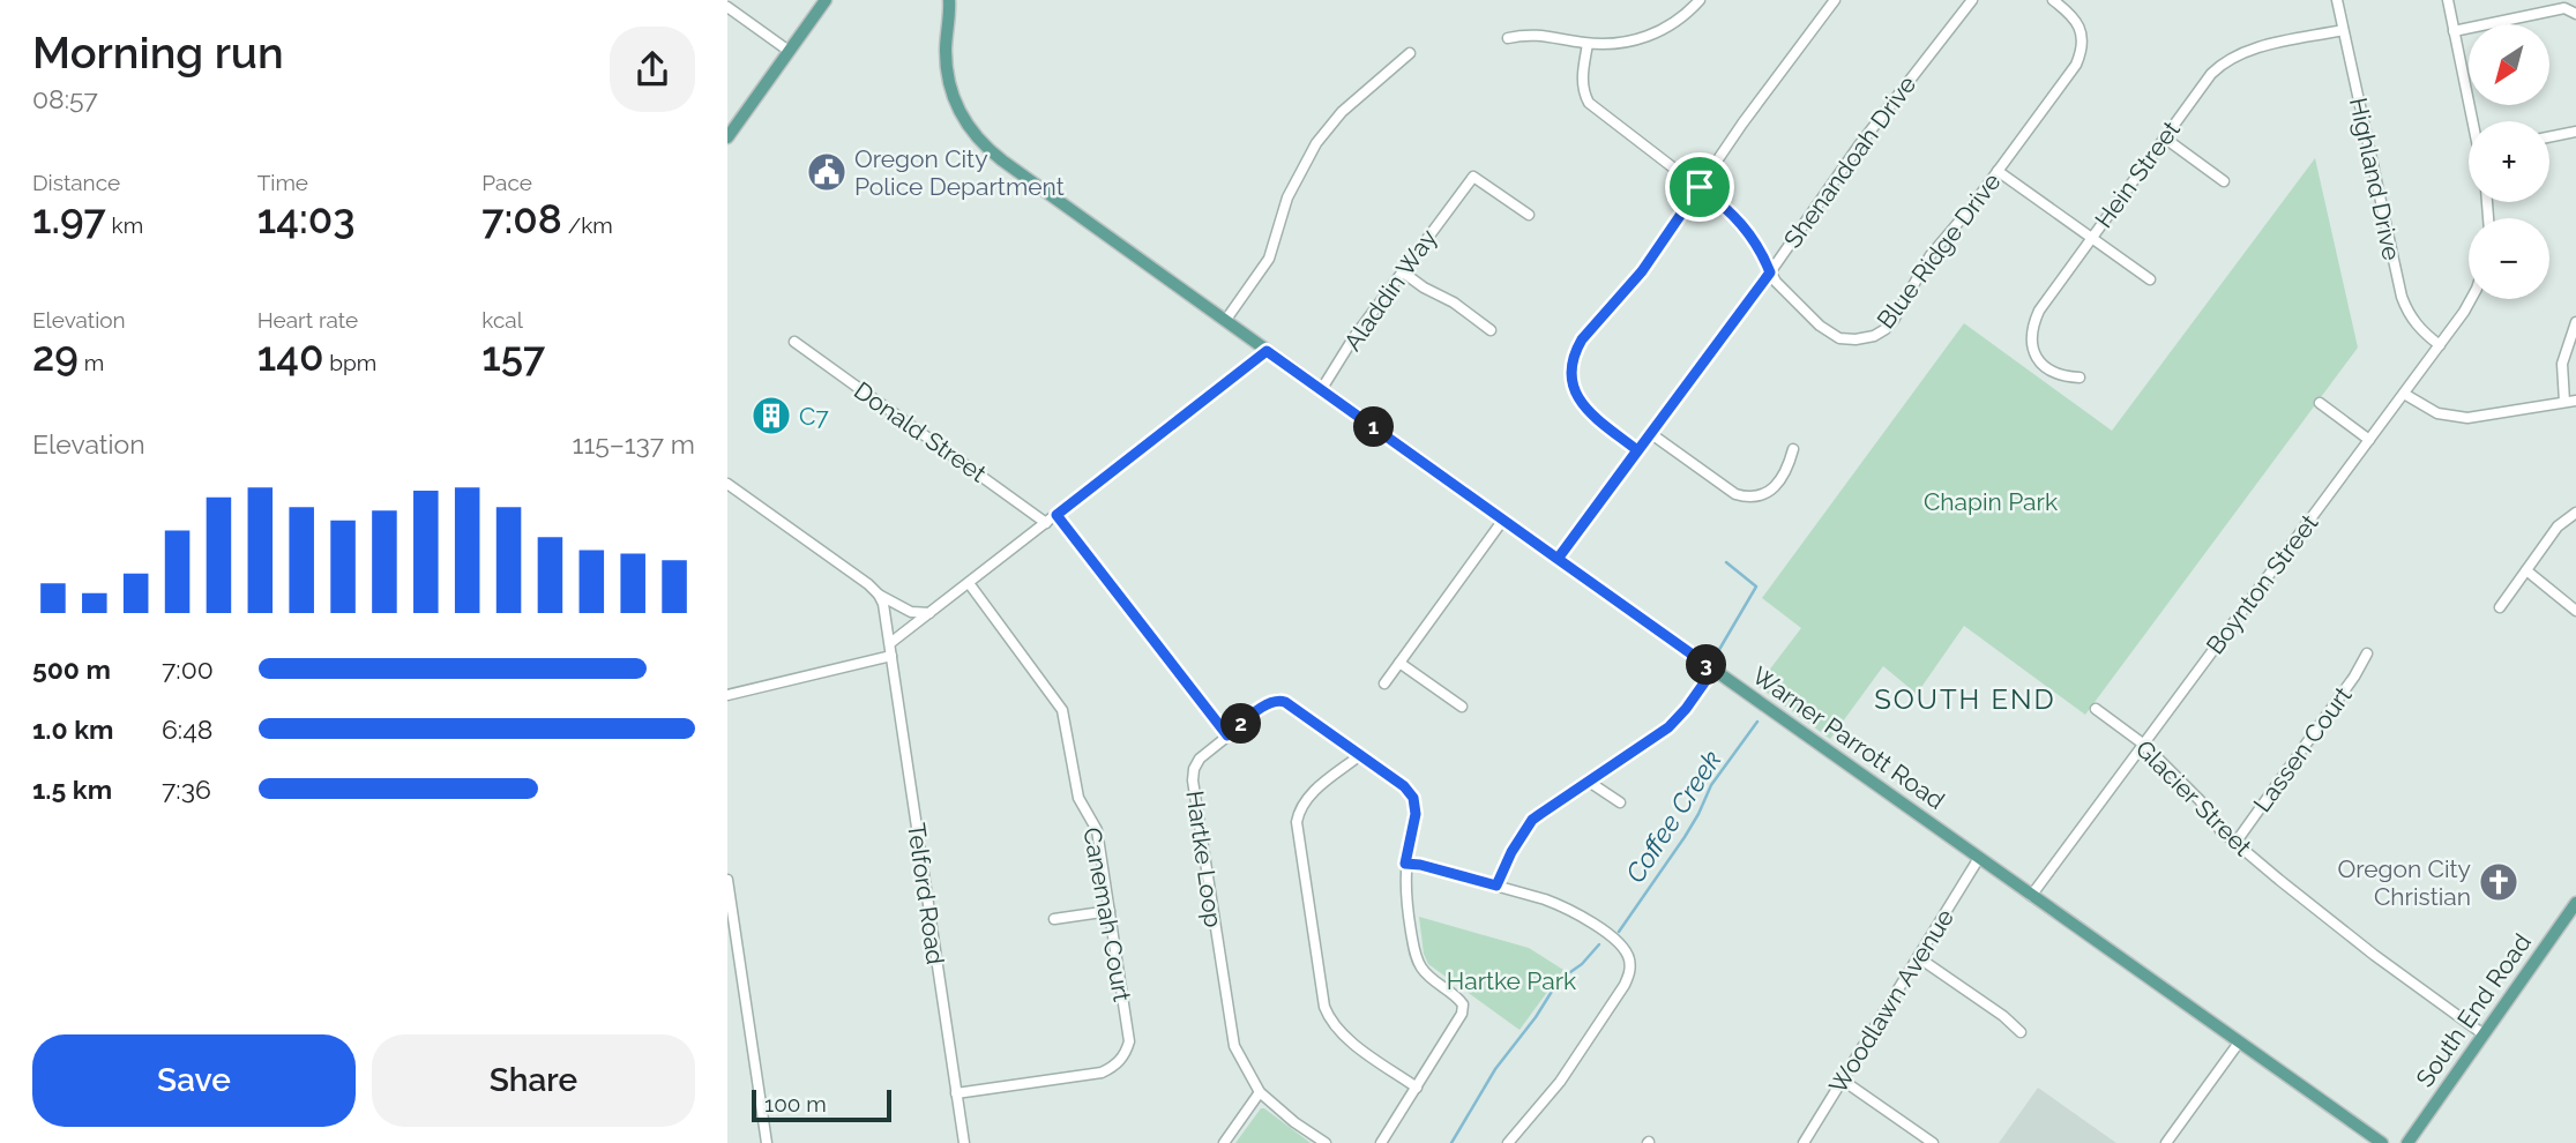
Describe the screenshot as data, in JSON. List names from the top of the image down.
{
  "streets": {
    "main road": ["Warner Parrott Road", "South End Road"],
    "street": [
      "Shenandoah Drive",
      "Hein Street",
      "Highland Drive",
      "Blue Ridge Drive",
      "Aladdin Way",
      "Donald Street",
      "Boynton Street",
      "Lassen Court",
      "Glacier Street",
      "Hartke Loop",
      "Telford Road",
      "Canemah Court",
      "Woodlawn Avenue"
    ]
  },
  "crossings": [
    ["Shenandoah Drive", "Blue Ridge Drive"],
    ["Shenandoah Drive", "Warner Parrott Road"],
    ["Hein Street", "Highland Drive"],
    ["Highland Drive", "Boynton Street"],
    ["Aladdin Way", "Warner Parrott Road"],
    ["Boynton Street", "Warner Parrott Road"],
    ["Boynton Street", "Glacier Street"],
    ["Warner Parrott Road", "Woodlawn Avenue"],
    ["Lassen Court", "Glacier Street"],
    ["Glacier Street", "South End Road"],
    ["Telford Road", "Canemah Court"]
  ],
  "districts": ["SOUTH END"],
  "water": ["Coffee Creek"],
  "parks": ["Chapin Park", "Hartke Park"],
  "places": {
    "public building": ["Oregon City Police Department"],
    "building": ["C7"],
    "church": ["Oregon City Christian"]
  },
  "scale_bar": "100 m",
  "north": "bottom left",
  "page": {
    "heading": ["Morning run", "08:57"],
    "map_buttons": ["+", "−"],
    "stats": [
      ["Distance", "1.97 km"],
      ["Time", "14:03"],
      ["Pace", "7:08 /km"],
      ["Elevation", "29 m"],
      ["Heart rate", "140 bpm"],
      ["kcal", "157"]
    ],
    "pins": ["1", "3", "2"],
    "chart": ["Elevation", "115–137 m"],
    "list": [
      {
        "name": "500 m",
        "note": "7:00"
      },
      {
        "name": "1.0 km",
        "note": "6:48"
      },
      {
        "name": "1.5 km",
        "note": "7:36"
      }
    ],
    "buttons": ["Save", "Share"],
    "scale": "100 m"
  }
}
